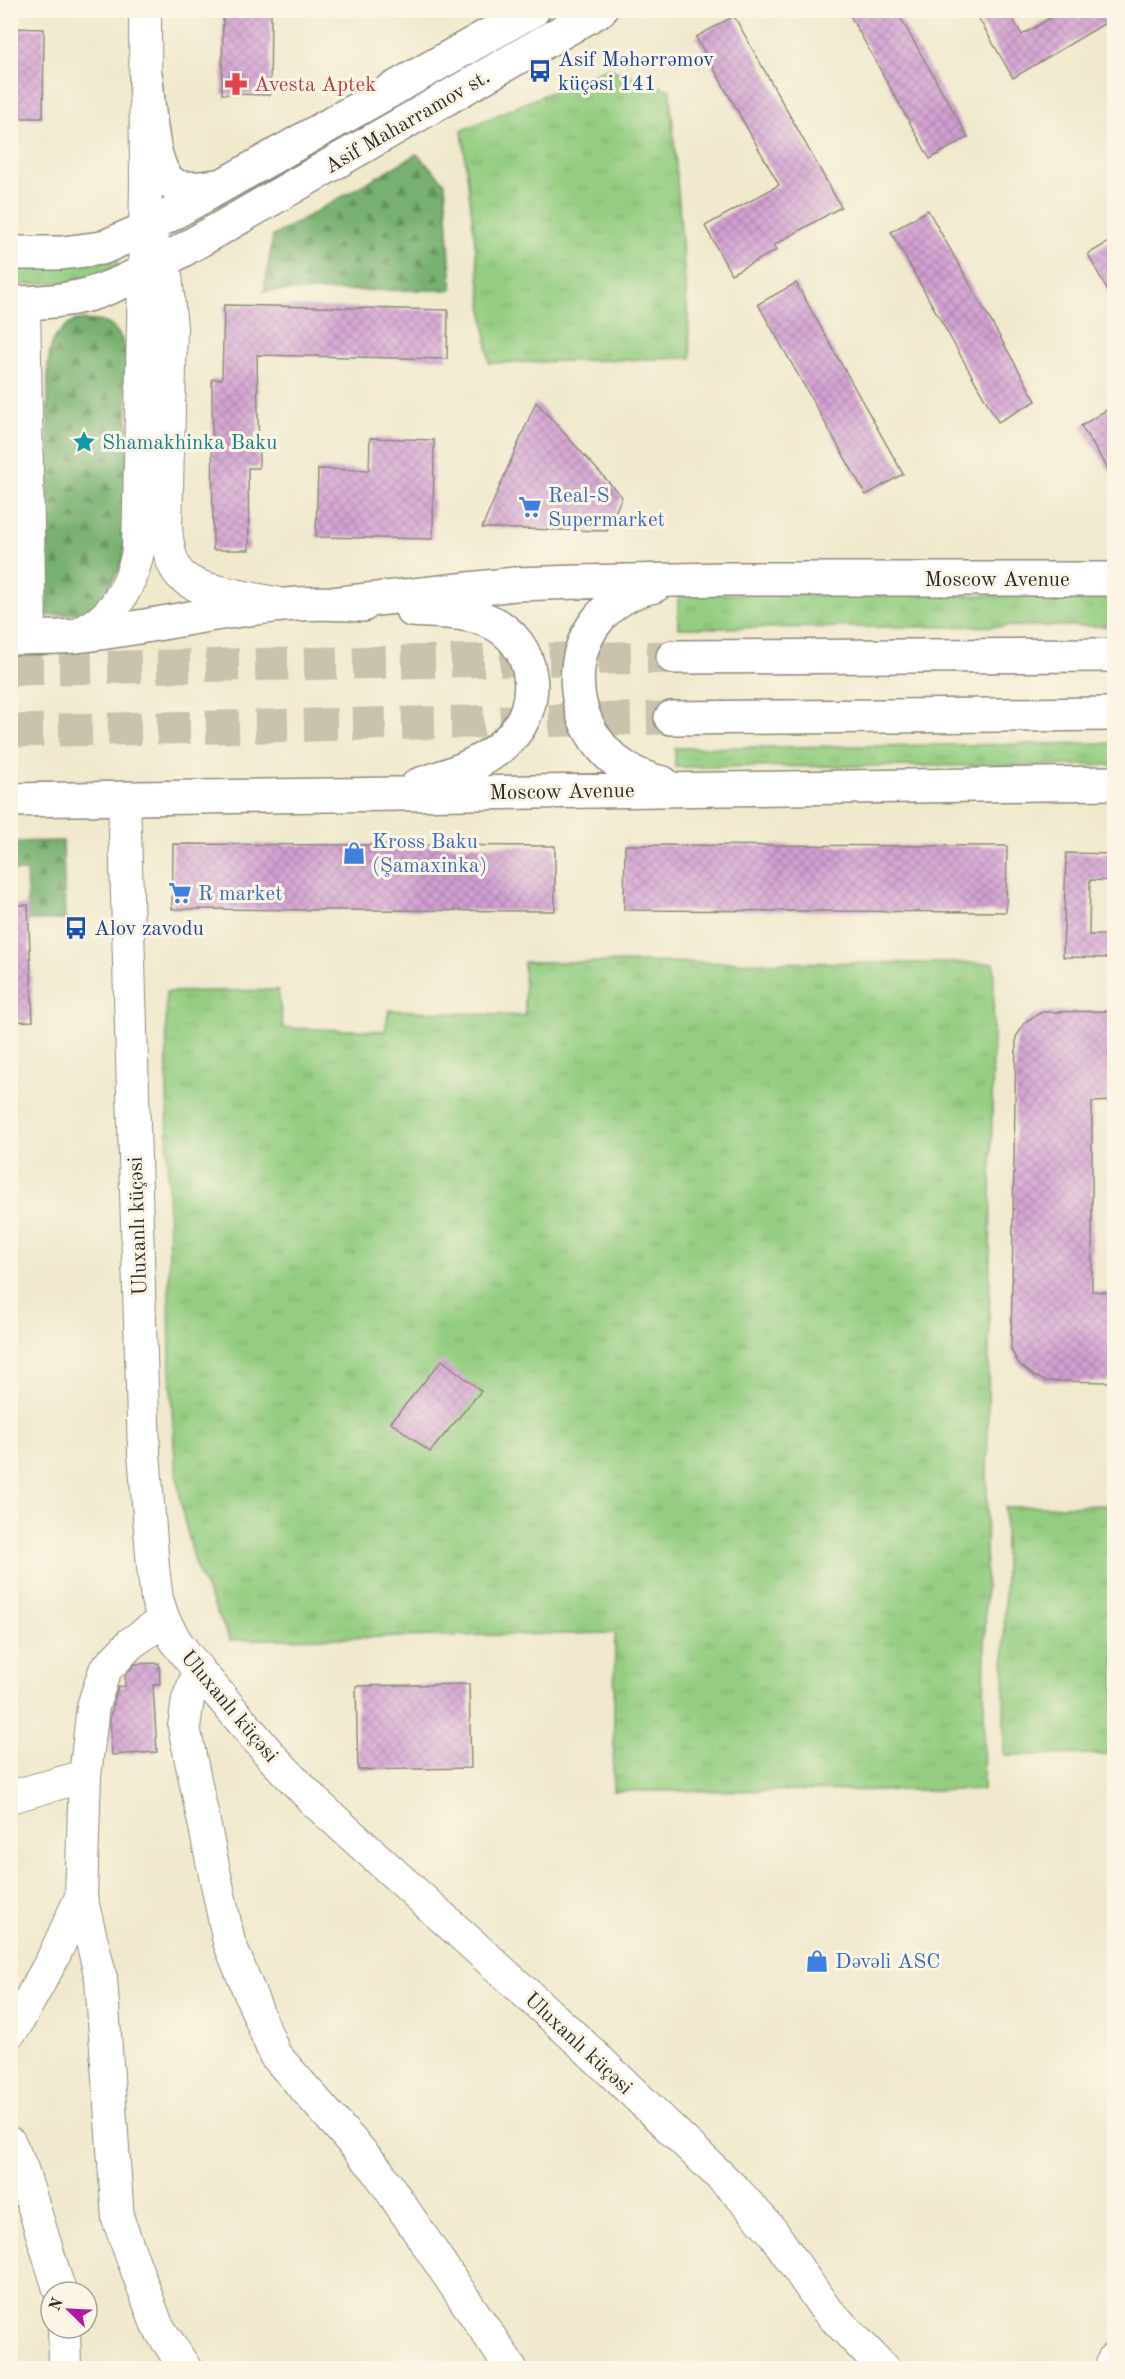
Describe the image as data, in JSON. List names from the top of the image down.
{
  "streets": {
    "main road": ["Asif Maharramov st.", "Moscow Avenue"],
    "street": ["Uluxanlı küçəsi"]
  },
  "crossings": [
    ["Moscow Avenue", "Uluxanlı küçəsi"]
  ],
  "places": {
    "bus stop": ["Asif Məhərrəmov küçəsi 141", "Alov zavodu"],
    "pharmacy": ["Avesta Aptek"],
    "place": ["Shamakhinka Baku"],
    "supermarket": ["Real-S Supermarket", "R market"],
    "shop": ["Kross Baku (Şamaxinka)", "Dəvəli ASC"]
  },
  "north": "top left"
}
